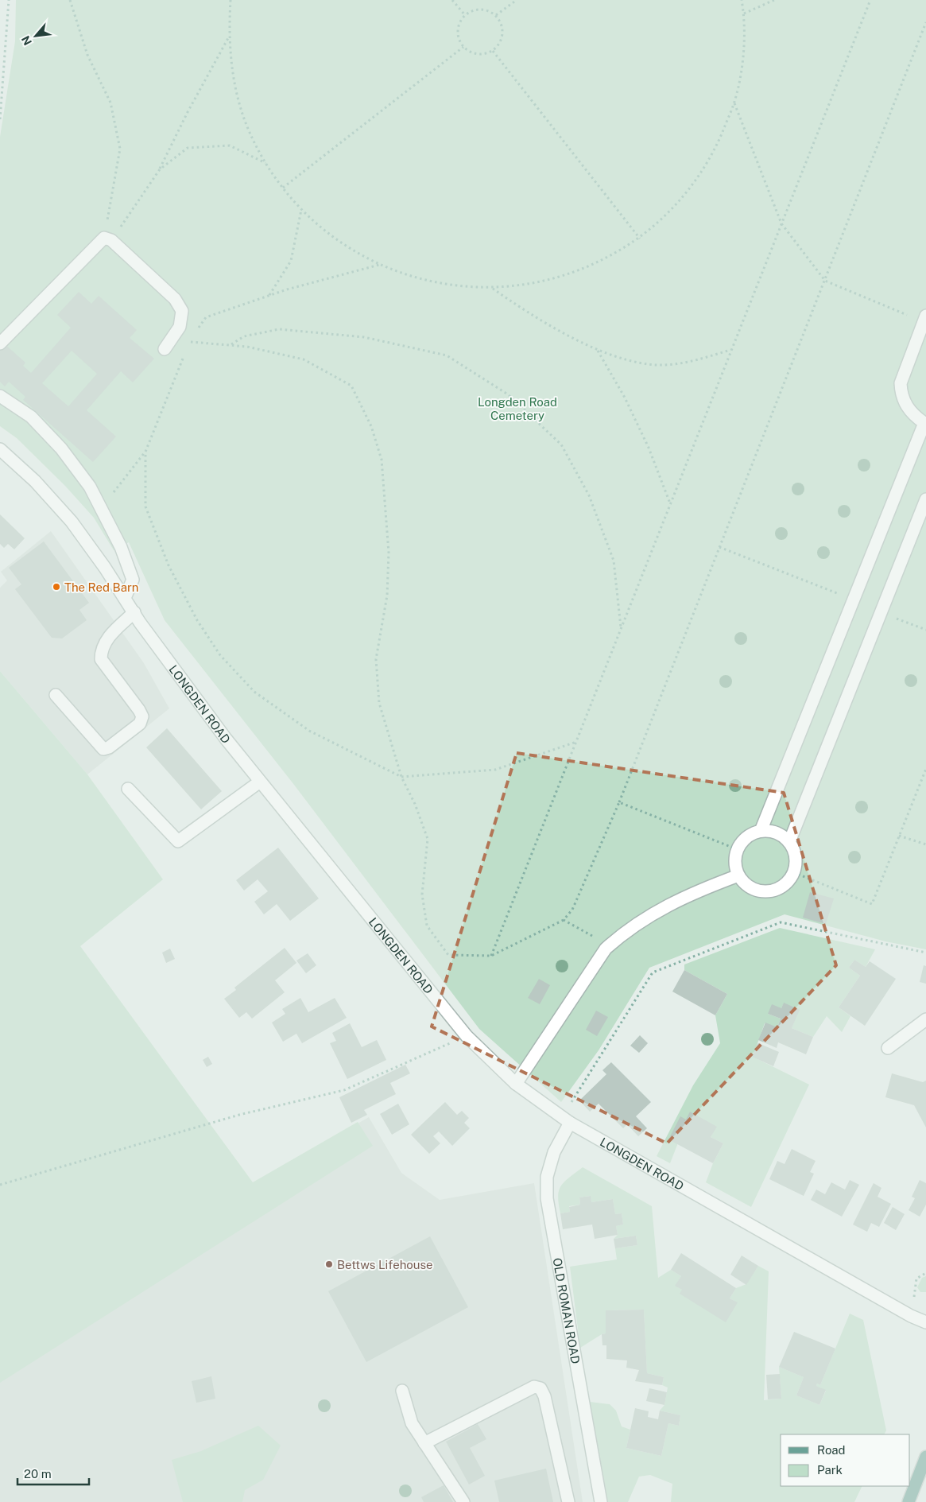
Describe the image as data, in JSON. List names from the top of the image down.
{
  "streets": {
    "street": ["LONGDEN ROAD", "OLD ROMAN ROAD"]
  },
  "crossings": [
    ["LONGDEN ROAD", "OLD ROMAN ROAD"]
  ],
  "parks": ["Longden Road Cemetery"],
  "places": ["The Red Barn", "Bettws Lifehouse"],
  "legend": ["Road", "Park"],
  "scale_bar": "20 m",
  "north": "bottom left"
}
